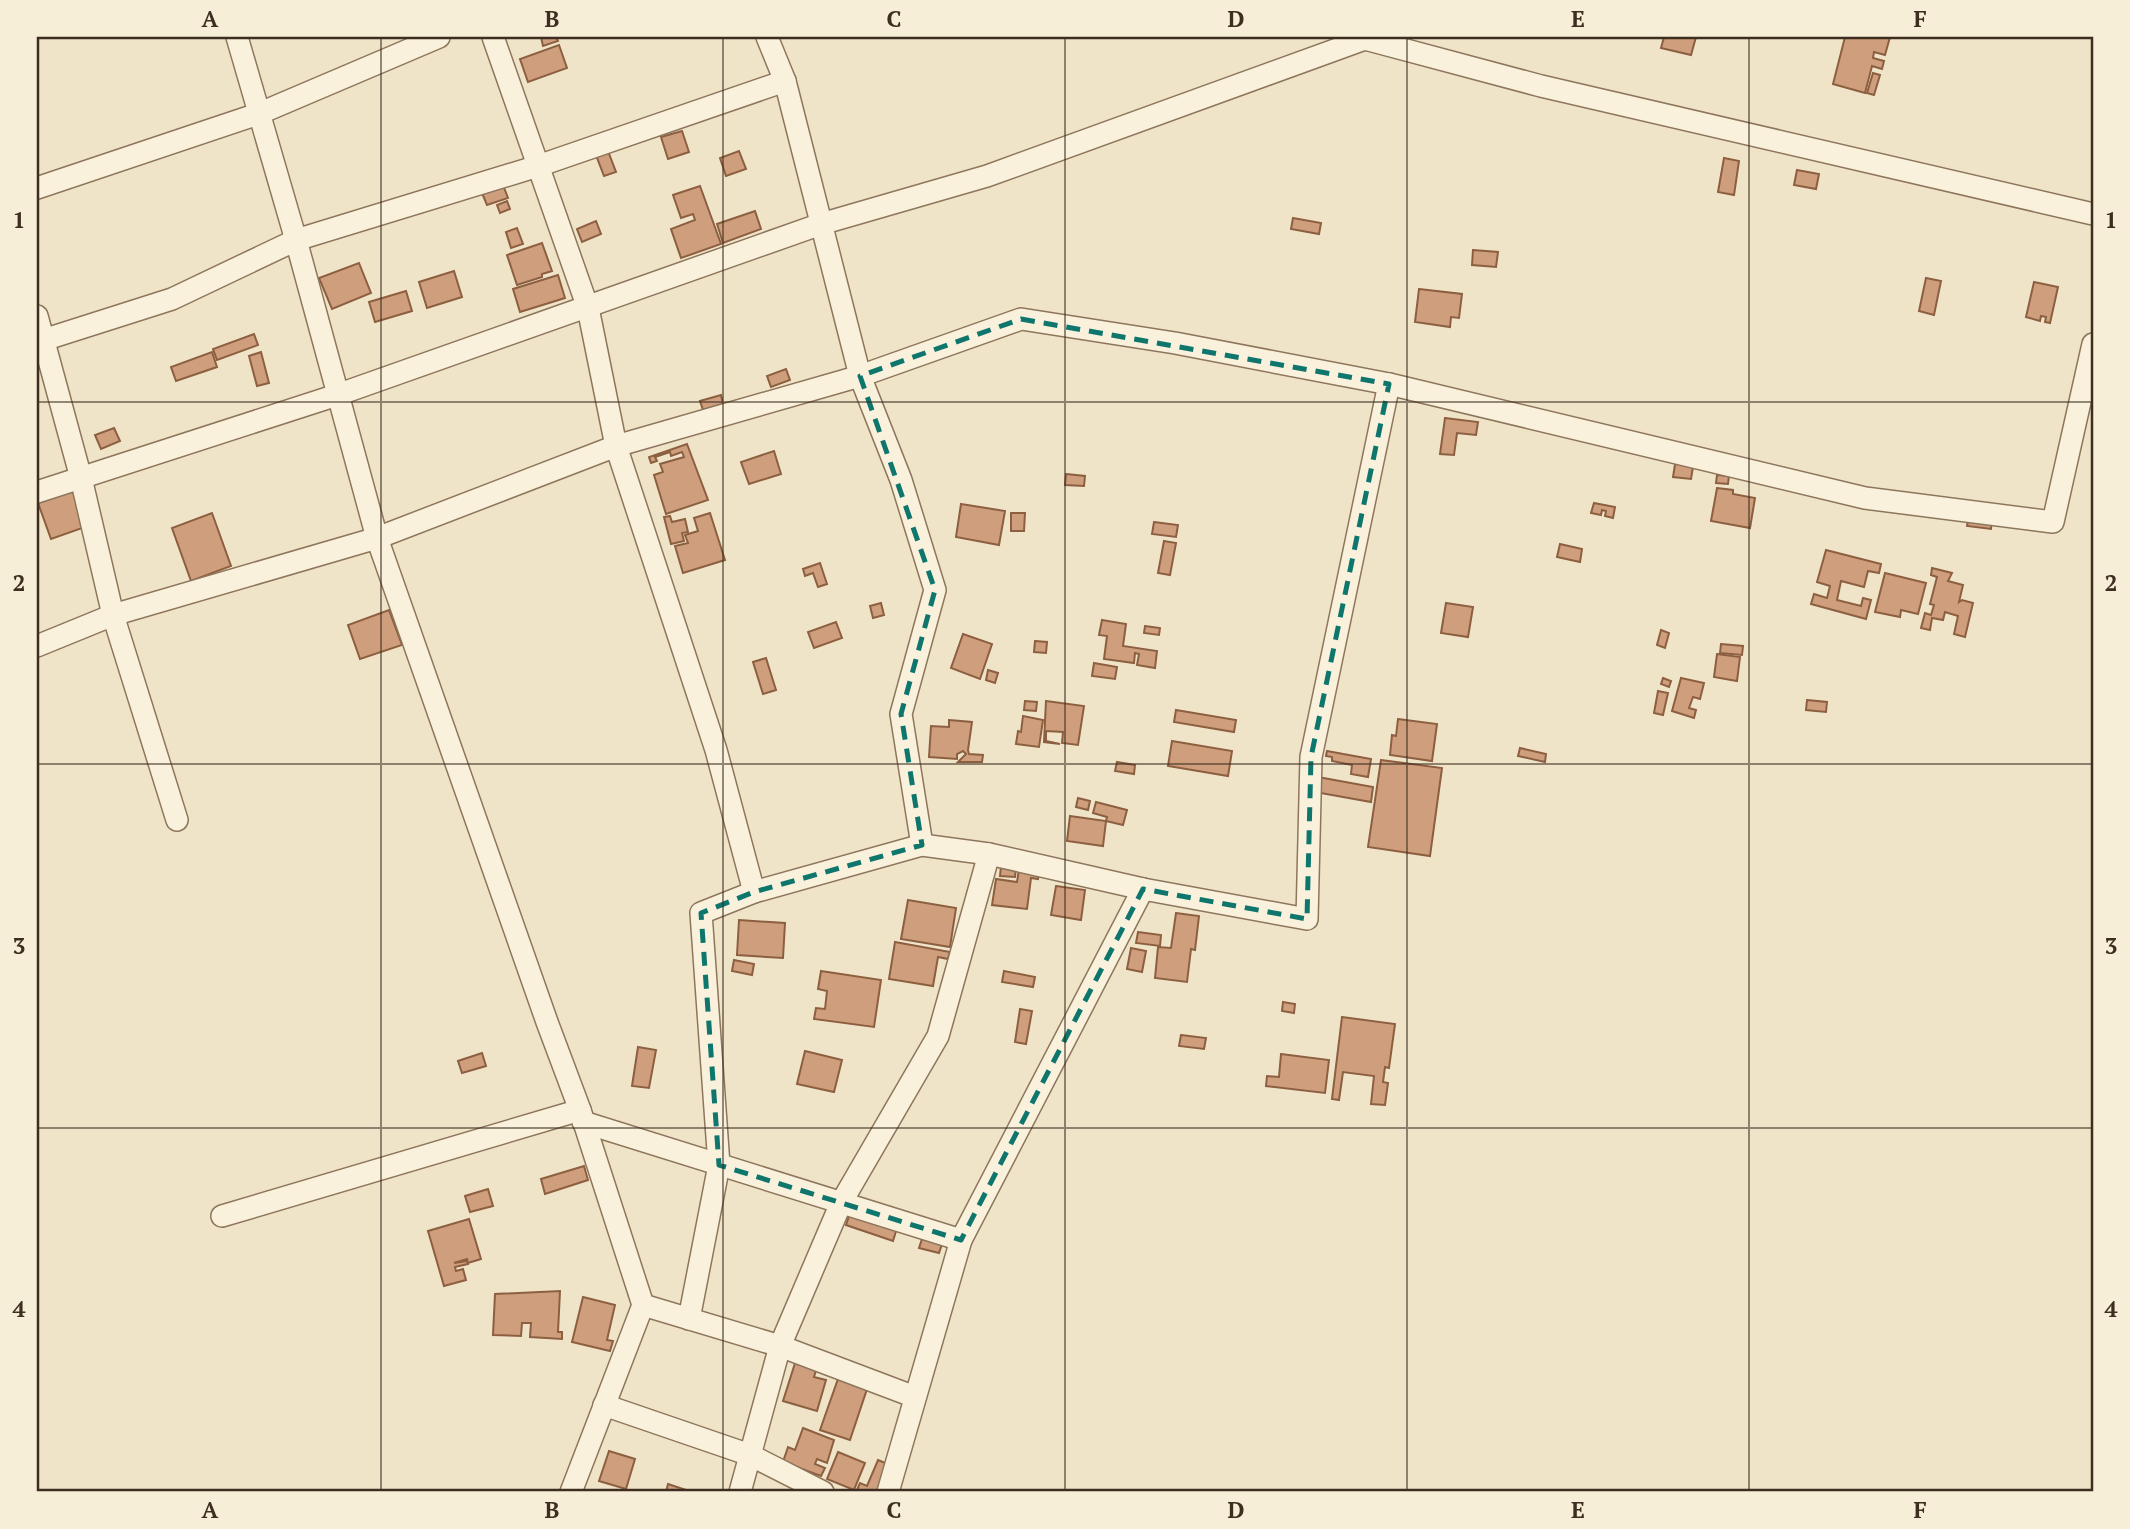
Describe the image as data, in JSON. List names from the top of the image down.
{
  "grid": {
    "columns": [
      "A",
      "B",
      "C",
      "D",
      "E",
      "F"
    ],
    "rows": [
      "1",
      "2",
      "3",
      "4"
    ]
  }
}
